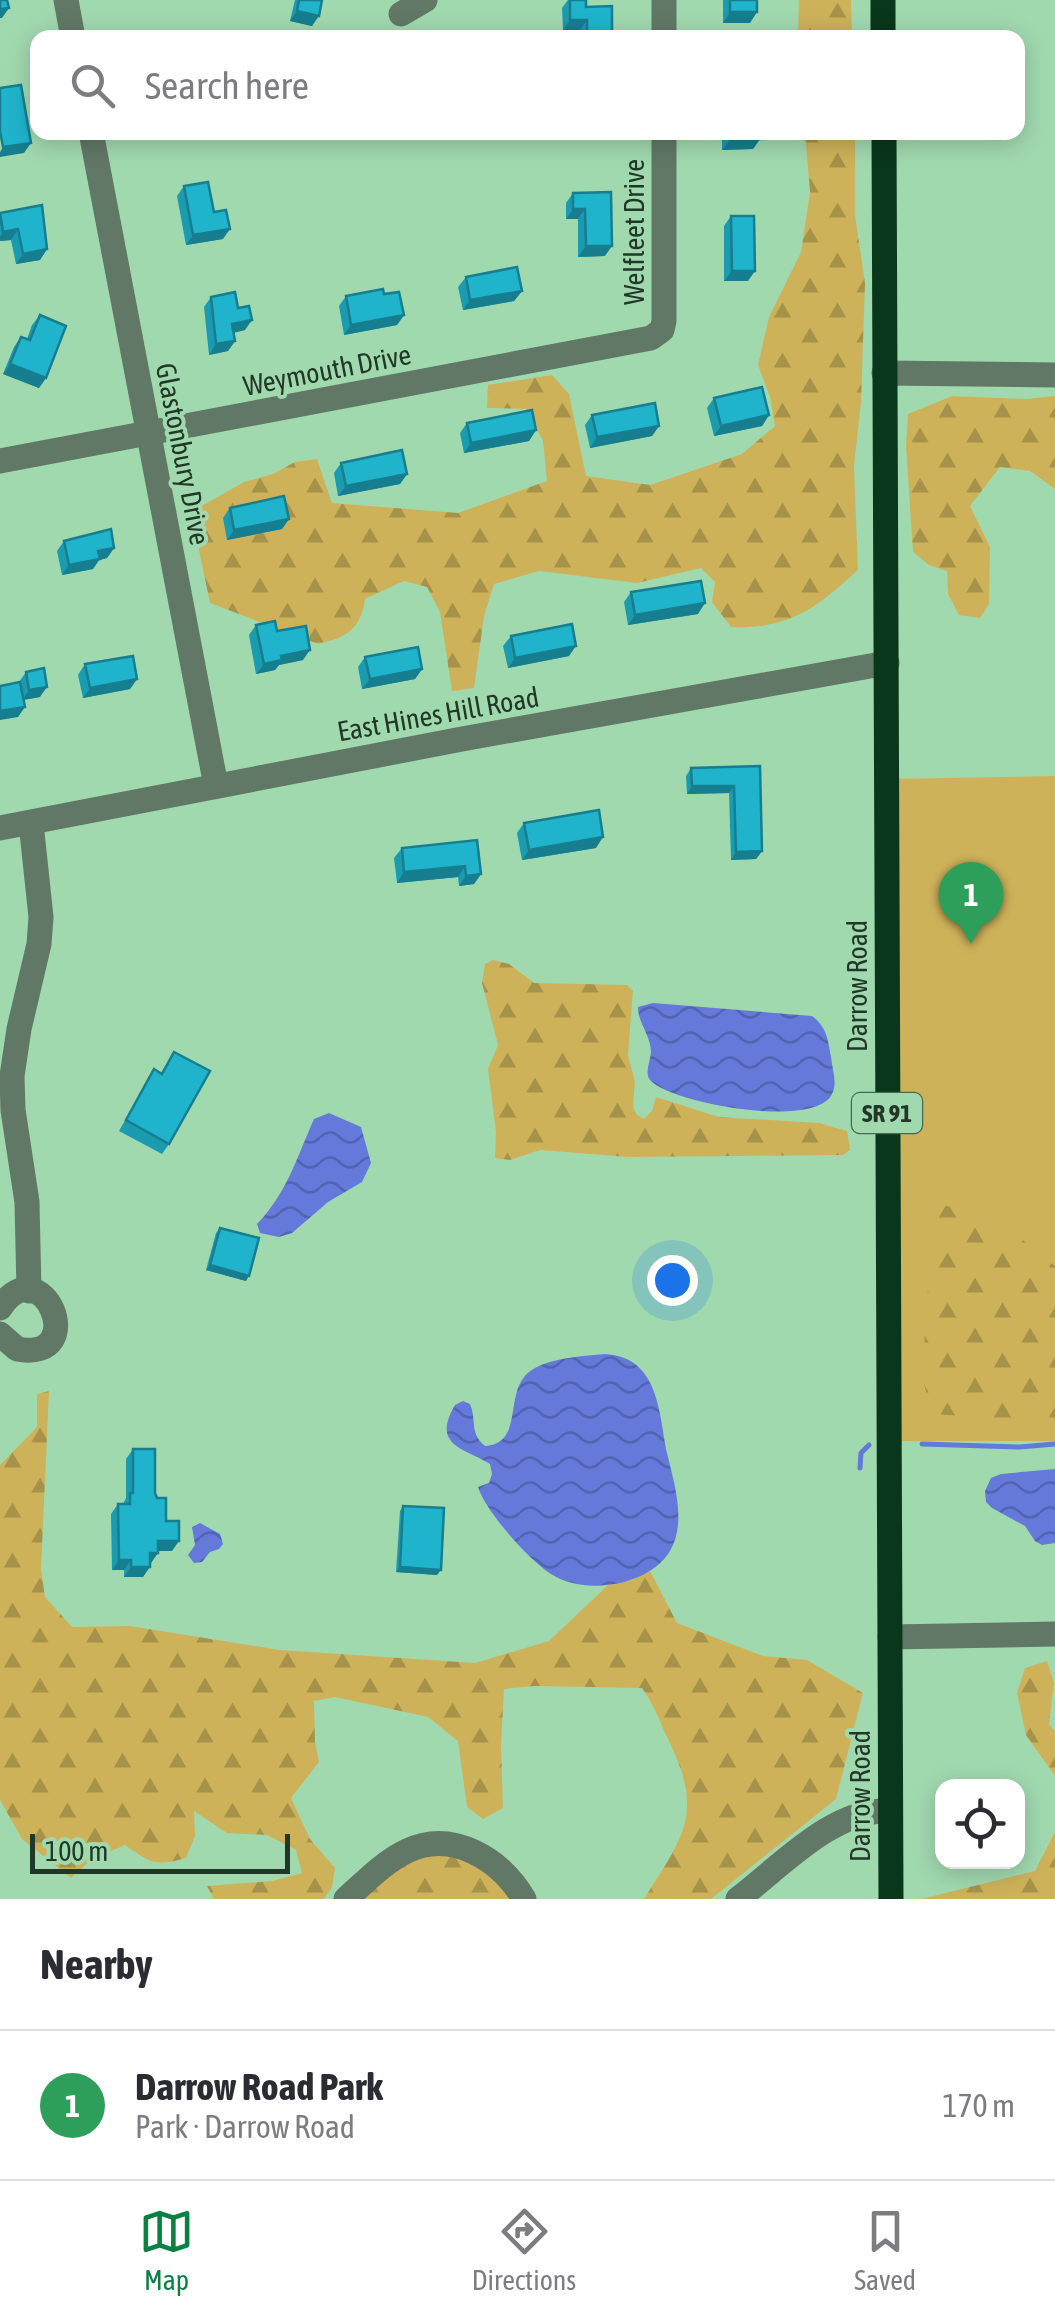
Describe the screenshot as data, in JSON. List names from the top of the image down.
{
  "streets": {
    "main road": ["Darrow Road", "SR 91"],
    "street": [
      "Welfleet Drive",
      "Weymouth Drive",
      "Glastonbury Drive",
      "East Hines Hill Road"
    ]
  },
  "crossings": [
    ["Welfleet Drive", "Weymouth Drive"],
    ["Weymouth Drive", "Glastonbury Drive"],
    ["Glastonbury Drive", "East Hines Hill Road"],
    ["East Hines Hill Road", "Darrow Road"]
  ],
  "scale_bar": "100 m",
  "page": {
    "search": "Search here",
    "pins": "1",
    "scale": "100 m",
    "heading": "Nearby",
    "list": [
      {
        "mark": "1",
        "name": "Darrow Road Park",
        "note": "Park · Darrow Road",
        "value": "170 m"
      }
    ],
    "nav": ["Map", "Directions", "Saved"]
  }
}
